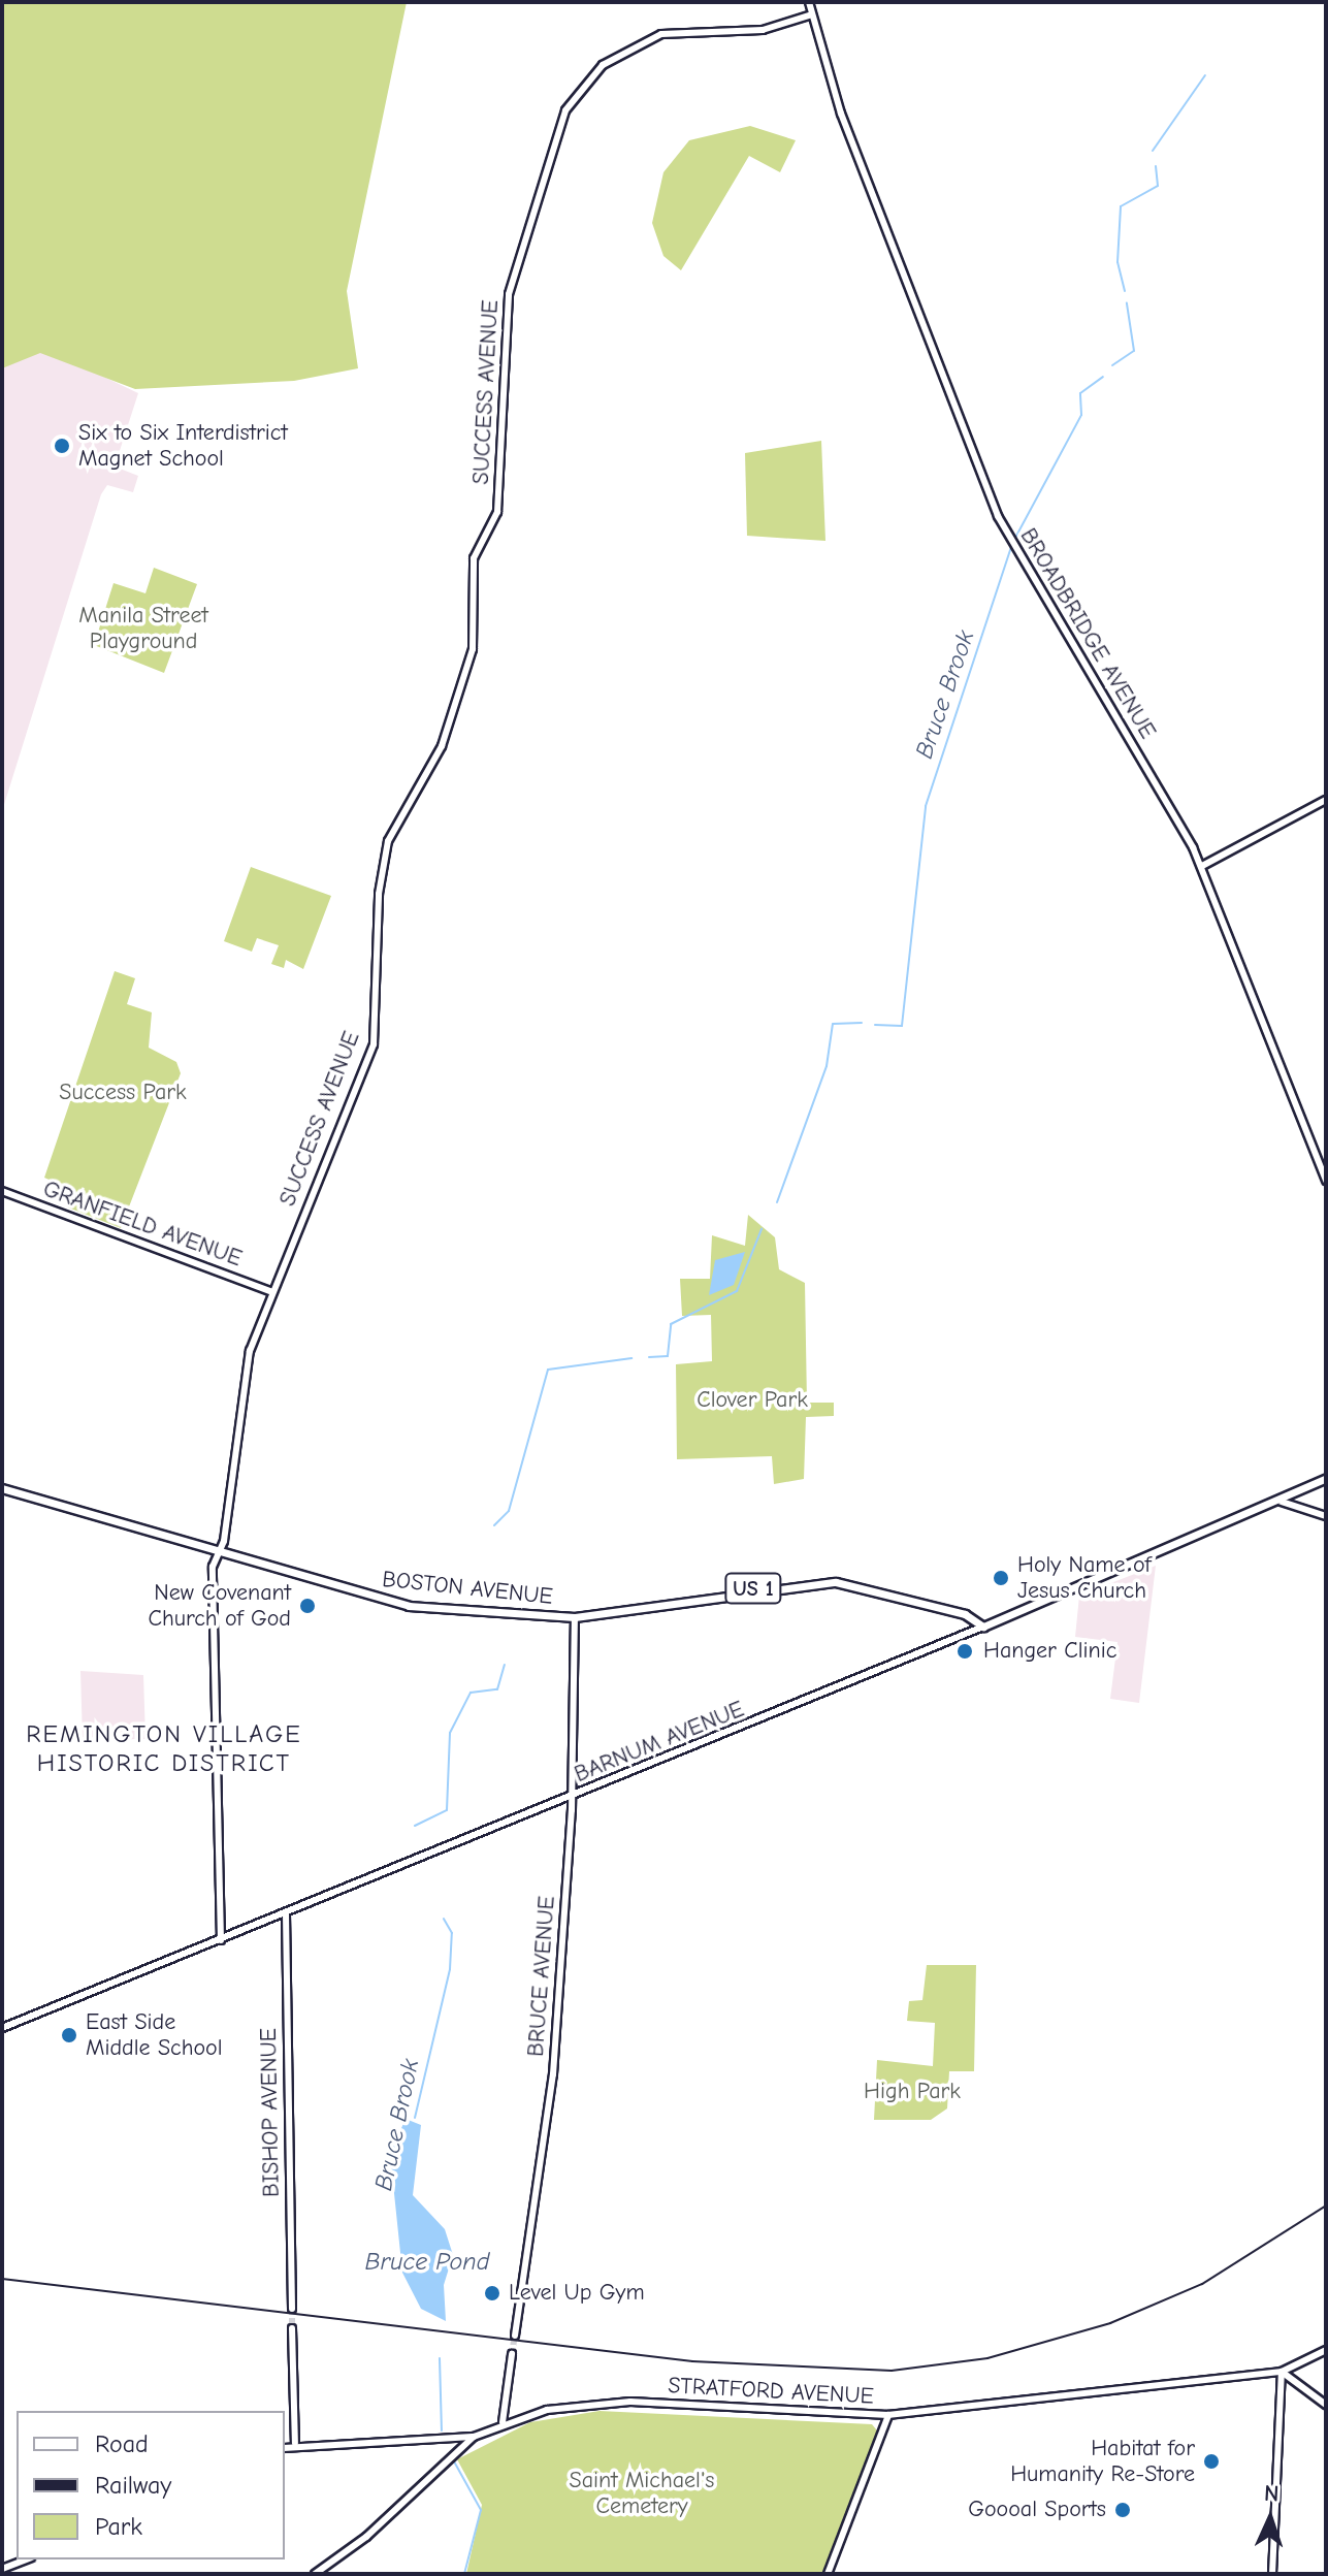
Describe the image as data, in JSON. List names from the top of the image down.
{
  "streets": {
    "main road": ["BOSTON AVENUE", "US 1", "BARNUM AVENUE"],
    "street": [
      "SUCCESS AVENUE",
      "BROADBRIDGE AVENUE",
      "GRANFIELD AVENUE",
      "BRUCE AVENUE",
      "BISHOP AVENUE",
      "STRATFORD AVENUE"
    ]
  },
  "crossings": [
    ["SUCCESS AVENUE", "BROADBRIDGE AVENUE"],
    ["SUCCESS AVENUE", "GRANFIELD AVENUE"],
    ["SUCCESS AVENUE", "BOSTON AVENUE"],
    ["SUCCESS AVENUE", "BARNUM AVENUE"],
    ["BOSTON AVENUE", "BARNUM AVENUE"],
    ["BOSTON AVENUE", "BRUCE AVENUE"],
    ["BARNUM AVENUE", "BRUCE AVENUE"],
    ["BARNUM AVENUE", "BISHOP AVENUE"]
  ],
  "districts": ["REMINGTON VILLAGE HISTORIC DISTRICT"],
  "water": ["Bruce Brook", "Bruce Pond"],
  "parks": [
    "Manila Street Playground",
    "Success Park",
    "Clover Park",
    "High Park",
    "Saint Michael's Cemetery"
  ],
  "places": [
    "Six to Six Interdistrict Magnet School",
    "Holy Name of Jesus Church",
    "New Covenant Church of God",
    "Hanger Clinic",
    "East Side Middle School",
    "Level Up Gym",
    "Habitat for Humanity Re-Store",
    "Goooal Sports"
  ],
  "legend": ["Road", "Railway", "Park"],
  "north": "top"
}
